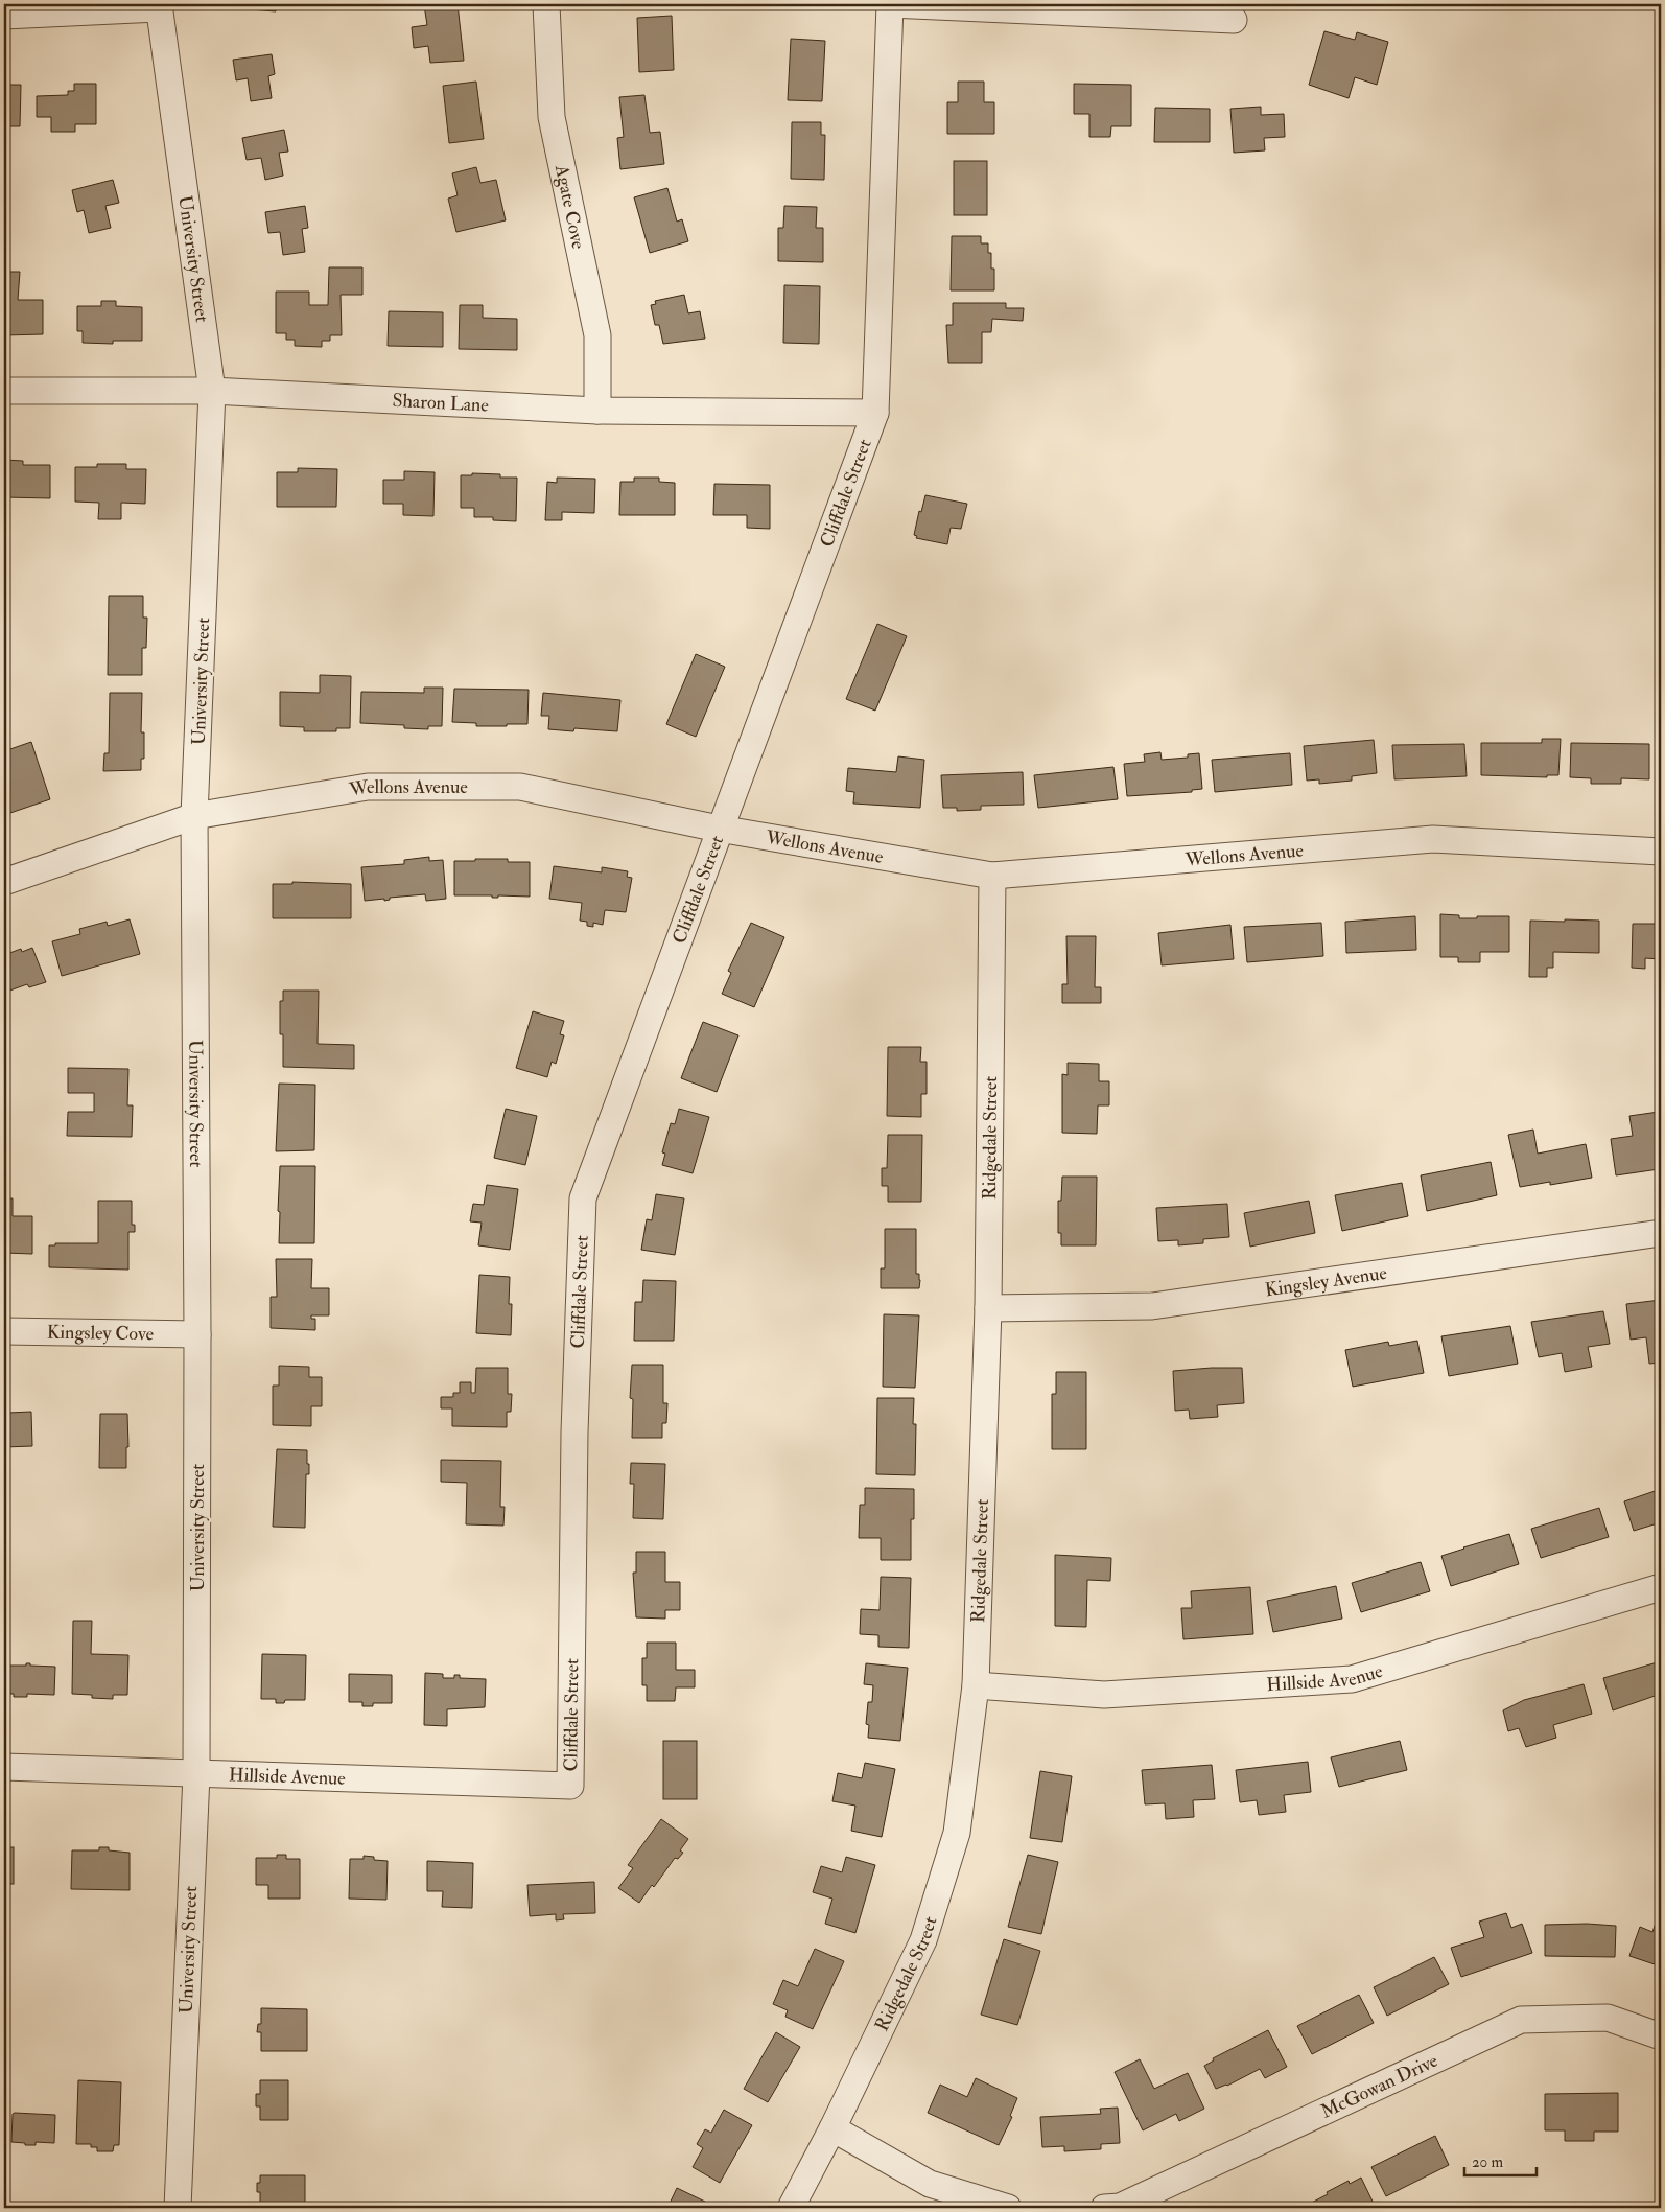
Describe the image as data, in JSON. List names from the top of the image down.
{
  "streets": {
    "street": [
      "Agate Cove",
      "University Street",
      "Sharon Lane",
      "Cliffdale Street",
      "Wellons Avenue",
      "Ridgedale Street",
      "Kingsley Avenue",
      "Kingsley Cove",
      "Hillside Avenue",
      "McGowan Drive"
    ]
  },
  "crossings": [
    ["Agate Cove", "Sharon Lane"],
    ["University Street", "Sharon Lane"],
    ["University Street", "Wellons Avenue"],
    ["University Street", "Kingsley Cove"],
    ["University Street", "Hillside Avenue"],
    ["Sharon Lane", "Cliffdale Street"],
    ["Cliffdale Street", "Wellons Avenue"],
    ["Cliffdale Street", "Hillside Avenue"],
    ["Wellons Avenue", "Ridgedale Street"],
    ["Ridgedale Street", "Kingsley Avenue"],
    ["Ridgedale Street", "Hillside Avenue"]
  ],
  "scale_bar": "20 m"
}
